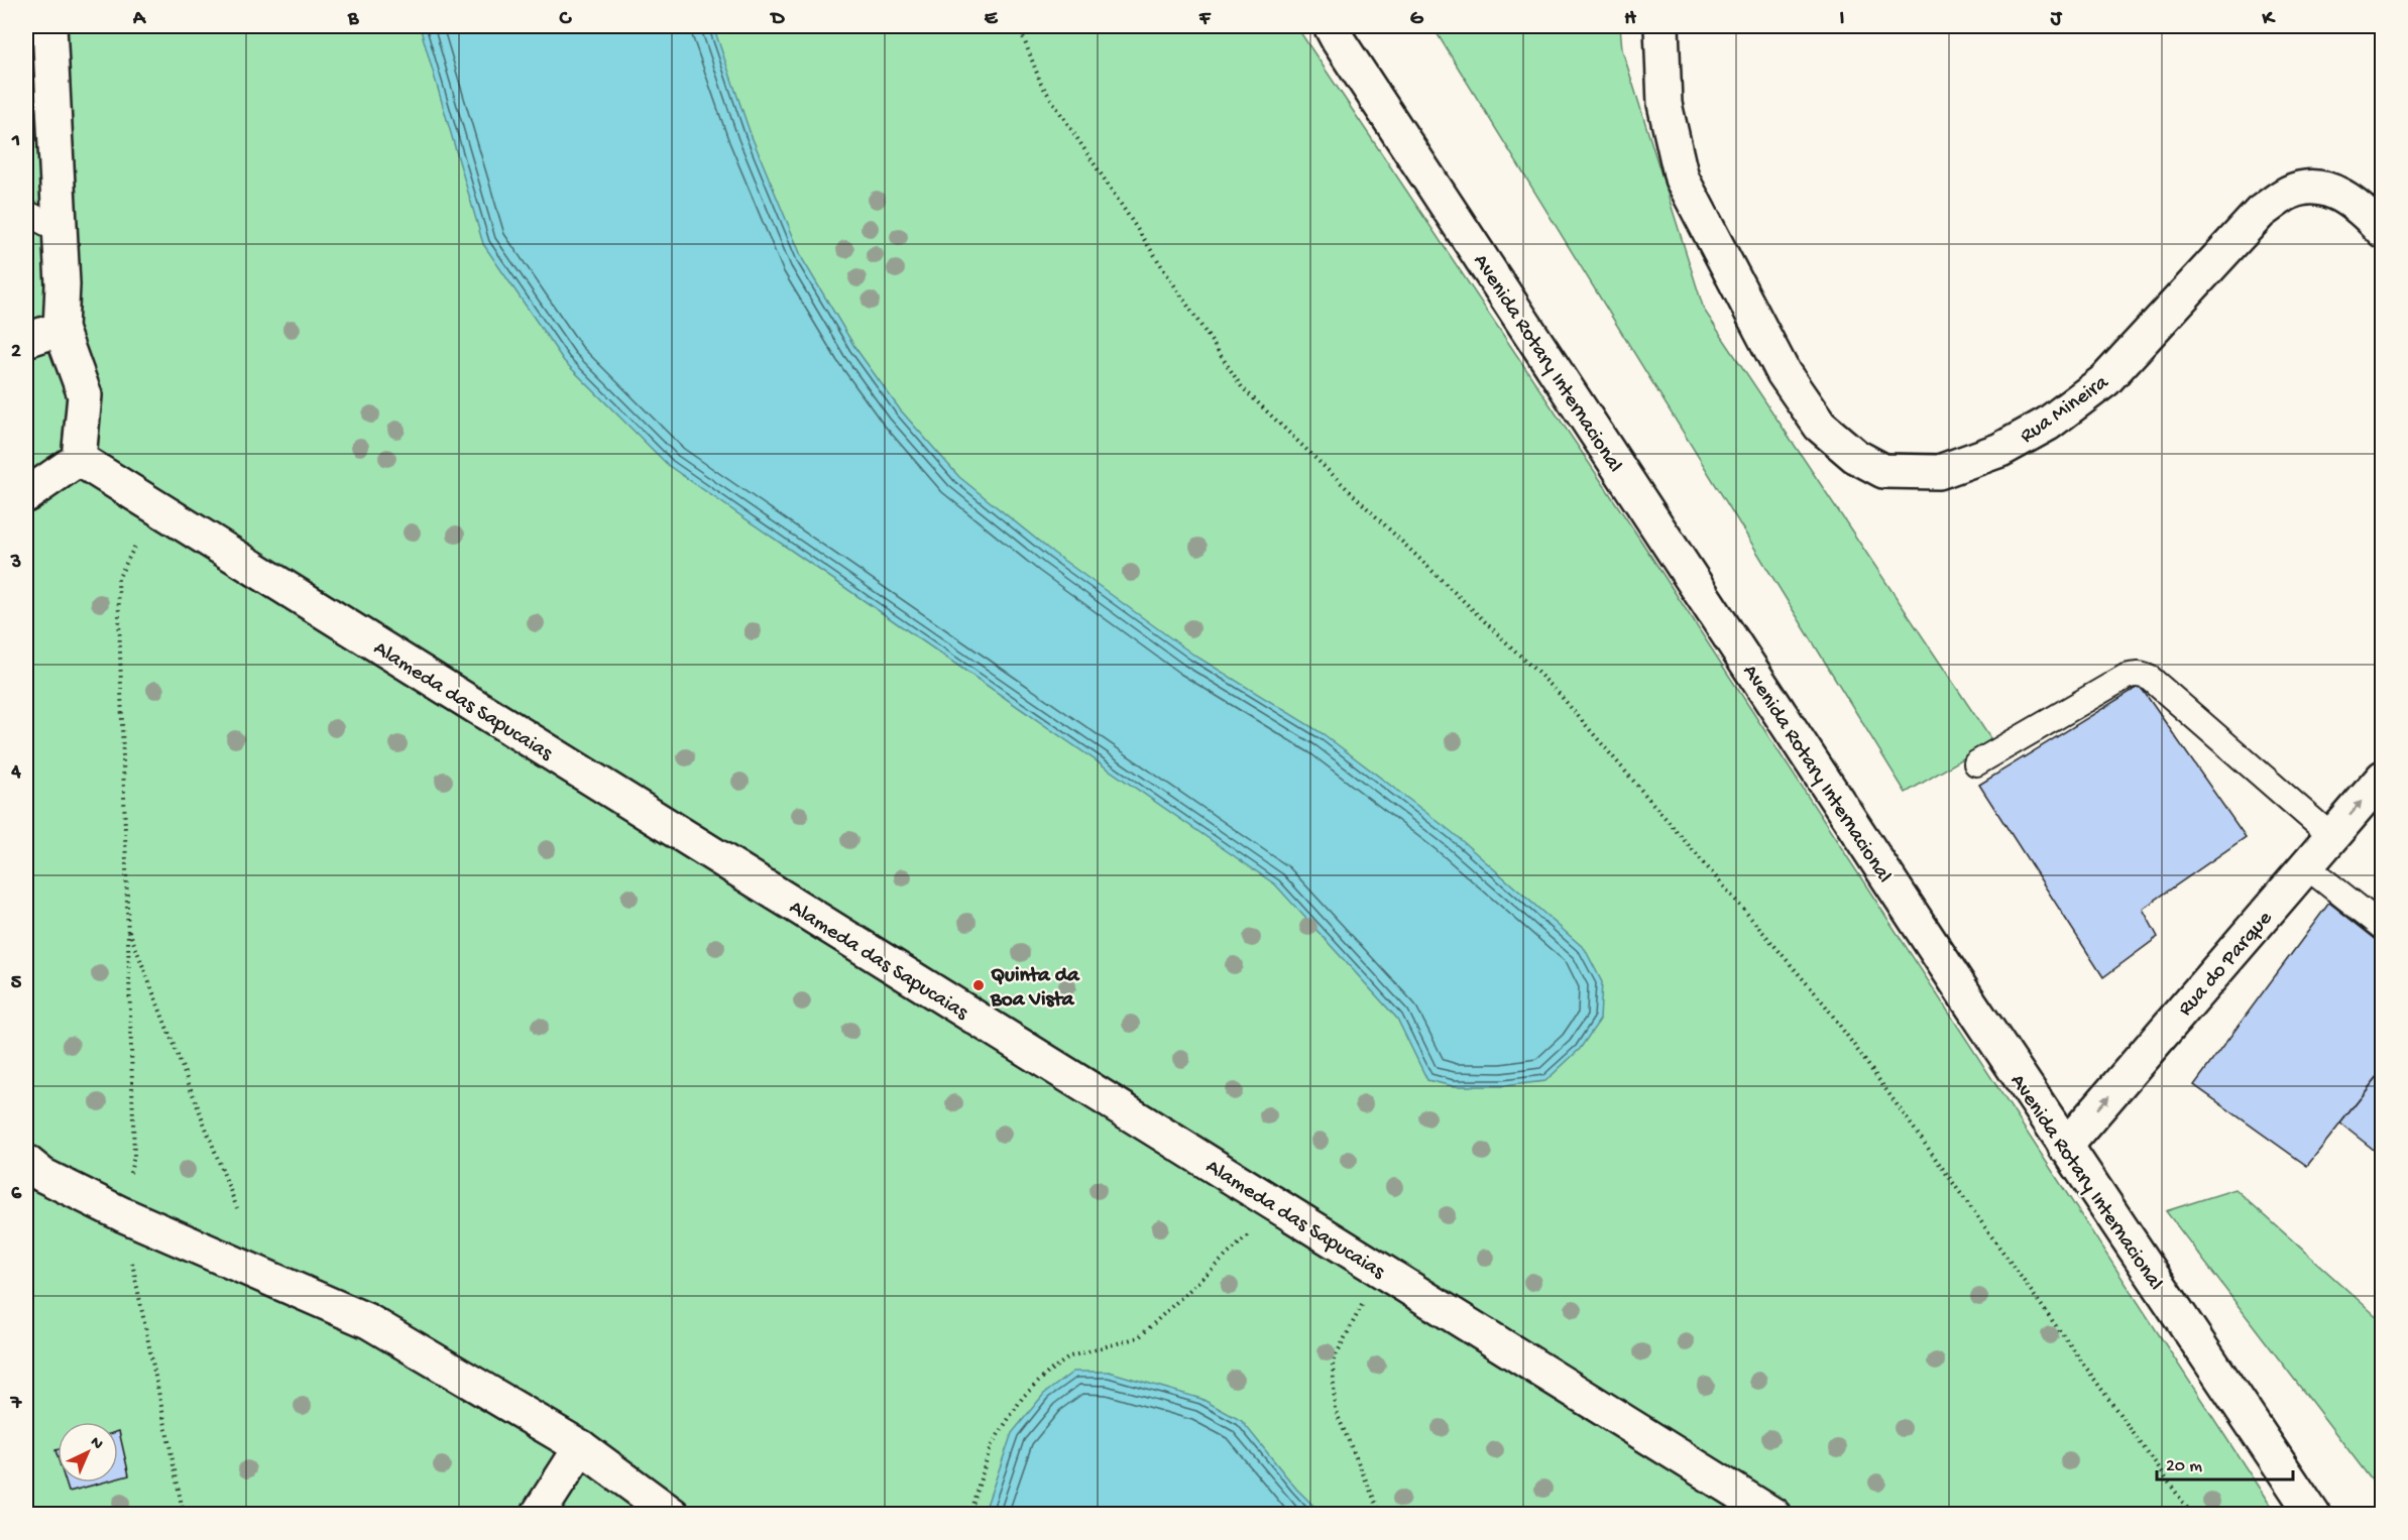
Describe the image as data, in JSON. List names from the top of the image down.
{
  "streets": {
    "street": [
      "Avenida Rotary Internacional",
      "Rua Mineira",
      "Alameda das Sapucaias",
      "Rua do Parque"
    ]
  },
  "crossings": [
    ["Avenida Rotary Internacional", "Rua do Parque"]
  ],
  "one_way": ["Rua do Parque"],
  "places": ["Quinta da Boa Vista"],
  "scale_bar": "20 m",
  "north": "top right",
  "grid": {
    "columns": [
      "A",
      "B",
      "C",
      "D",
      "E",
      "F",
      "G",
      "H",
      "I",
      "J",
      "K"
    ],
    "rows": [
      "1",
      "2",
      "3",
      "4",
      "5",
      "6",
      "7"
    ]
  }
}
